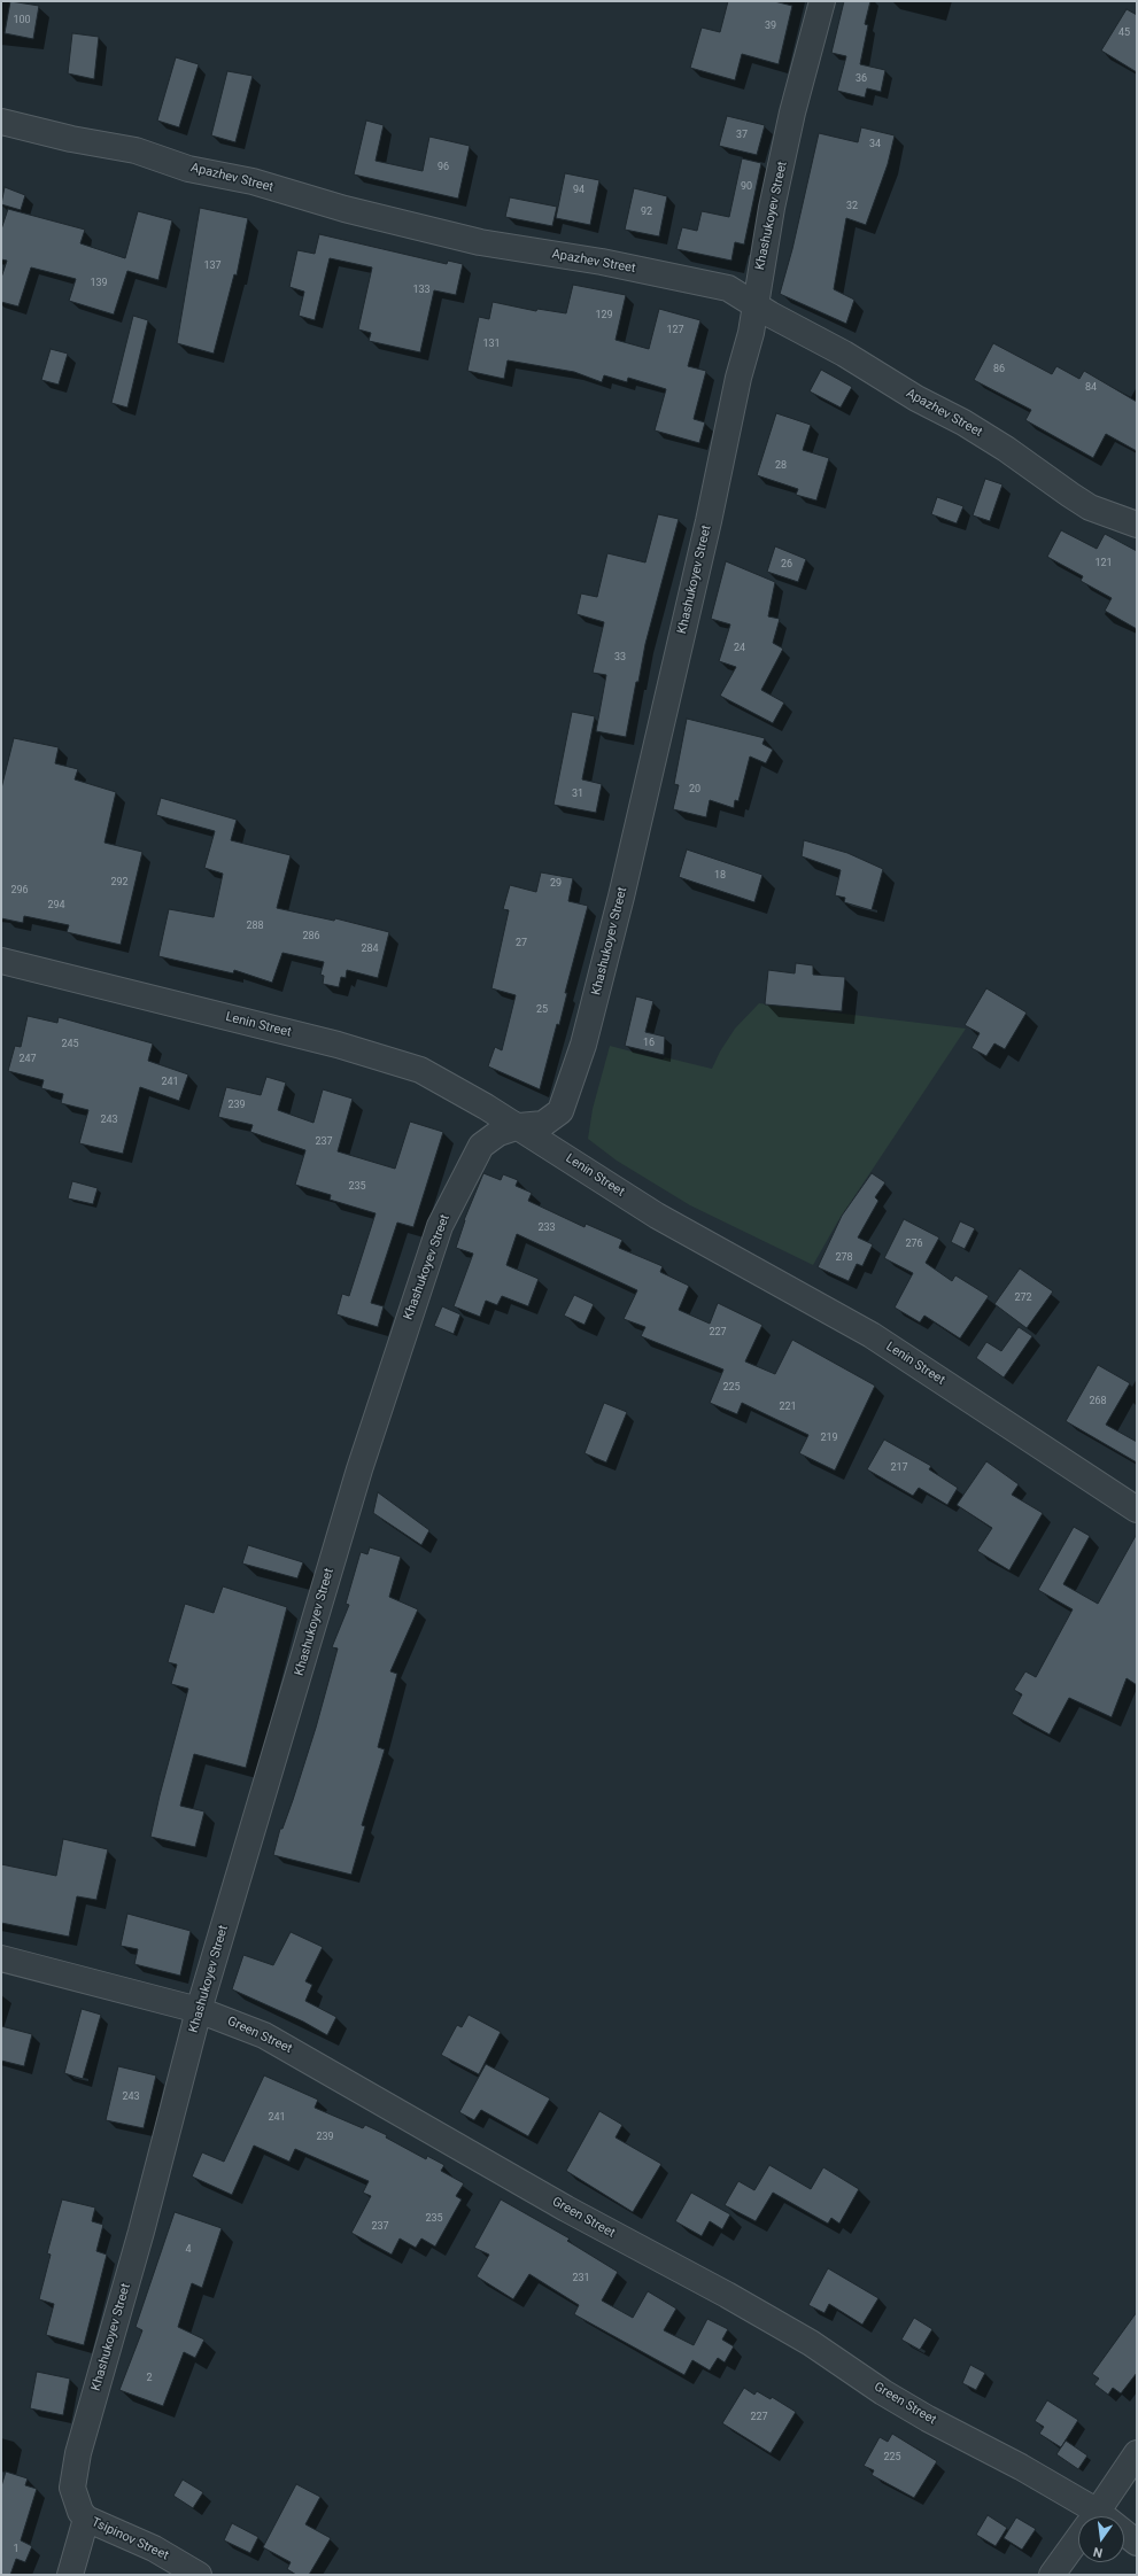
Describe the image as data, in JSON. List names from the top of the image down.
{
  "streets": {
    "street": [
      "Apazhev Street",
      "Khashukoyev Street",
      "Lenin Street",
      "Green Street",
      "Tsipinov Street"
    ]
  },
  "crossings": [
    ["Apazhev Street", "Khashukoyev Street"],
    ["Khashukoyev Street", "Lenin Street"],
    ["Khashukoyev Street", "Green Street"],
    ["Khashukoyev Street", "Tsipinov Street"]
  ],
  "house_numbers": [
    "100",
    "39",
    "45",
    "36",
    "37",
    "34",
    "96",
    "90",
    "94",
    "32",
    "92",
    "137",
    "139",
    "133",
    "129",
    "127",
    "131",
    "86",
    "84",
    "28",
    "121",
    "26",
    "24",
    "33",
    "20",
    "31",
    "18",
    "292",
    "29",
    "296",
    "294",
    "288",
    "286",
    "27",
    "284",
    "25",
    "16",
    "245",
    "247",
    "241",
    "239",
    "243",
    "237",
    "235",
    "233",
    "276",
    "278",
    "272",
    "227",
    "225",
    "268",
    "221",
    "219",
    "217",
    "243",
    "241",
    "239",
    "235",
    "237",
    "4",
    "231",
    "2",
    "227",
    "225",
    "1"
  ],
  "north": "bottom"
}
